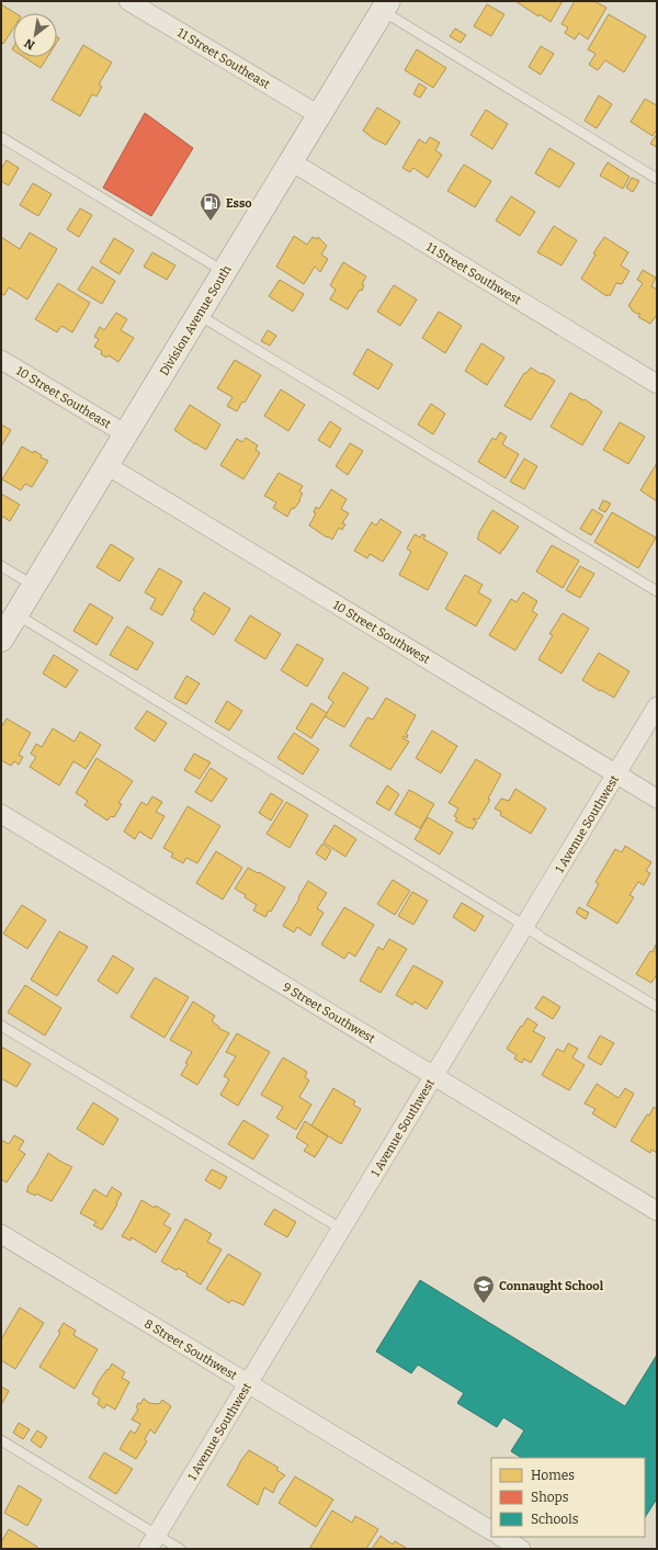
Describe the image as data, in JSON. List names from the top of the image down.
{
  "streets": {
    "street": [
      "11 Street Southeast",
      "11 Street Southwest",
      "Division Avenue South",
      "10 Street Southeast",
      "10 Street Southwest",
      "1 Avenue Southwest",
      "9 Street Southwest",
      "8 Street Southwest"
    ]
  },
  "crossings": [
    ["11 Street Southeast", "Division Avenue South"],
    ["11 Street Southwest", "Division Avenue South"],
    ["Division Avenue South", "10 Street Southeast"],
    ["Division Avenue South", "10 Street Southwest"],
    ["10 Street Southwest", "1 Avenue Southwest"],
    ["1 Avenue Southwest", "9 Street Southwest"],
    ["1 Avenue Southwest", "8 Street Southwest"]
  ],
  "places": {
    "fuel station": ["Esso"],
    "school or university": ["Connaught School"]
  },
  "legend": ["Homes", "Shops", "Schools"],
  "north": "bottom left"
}
